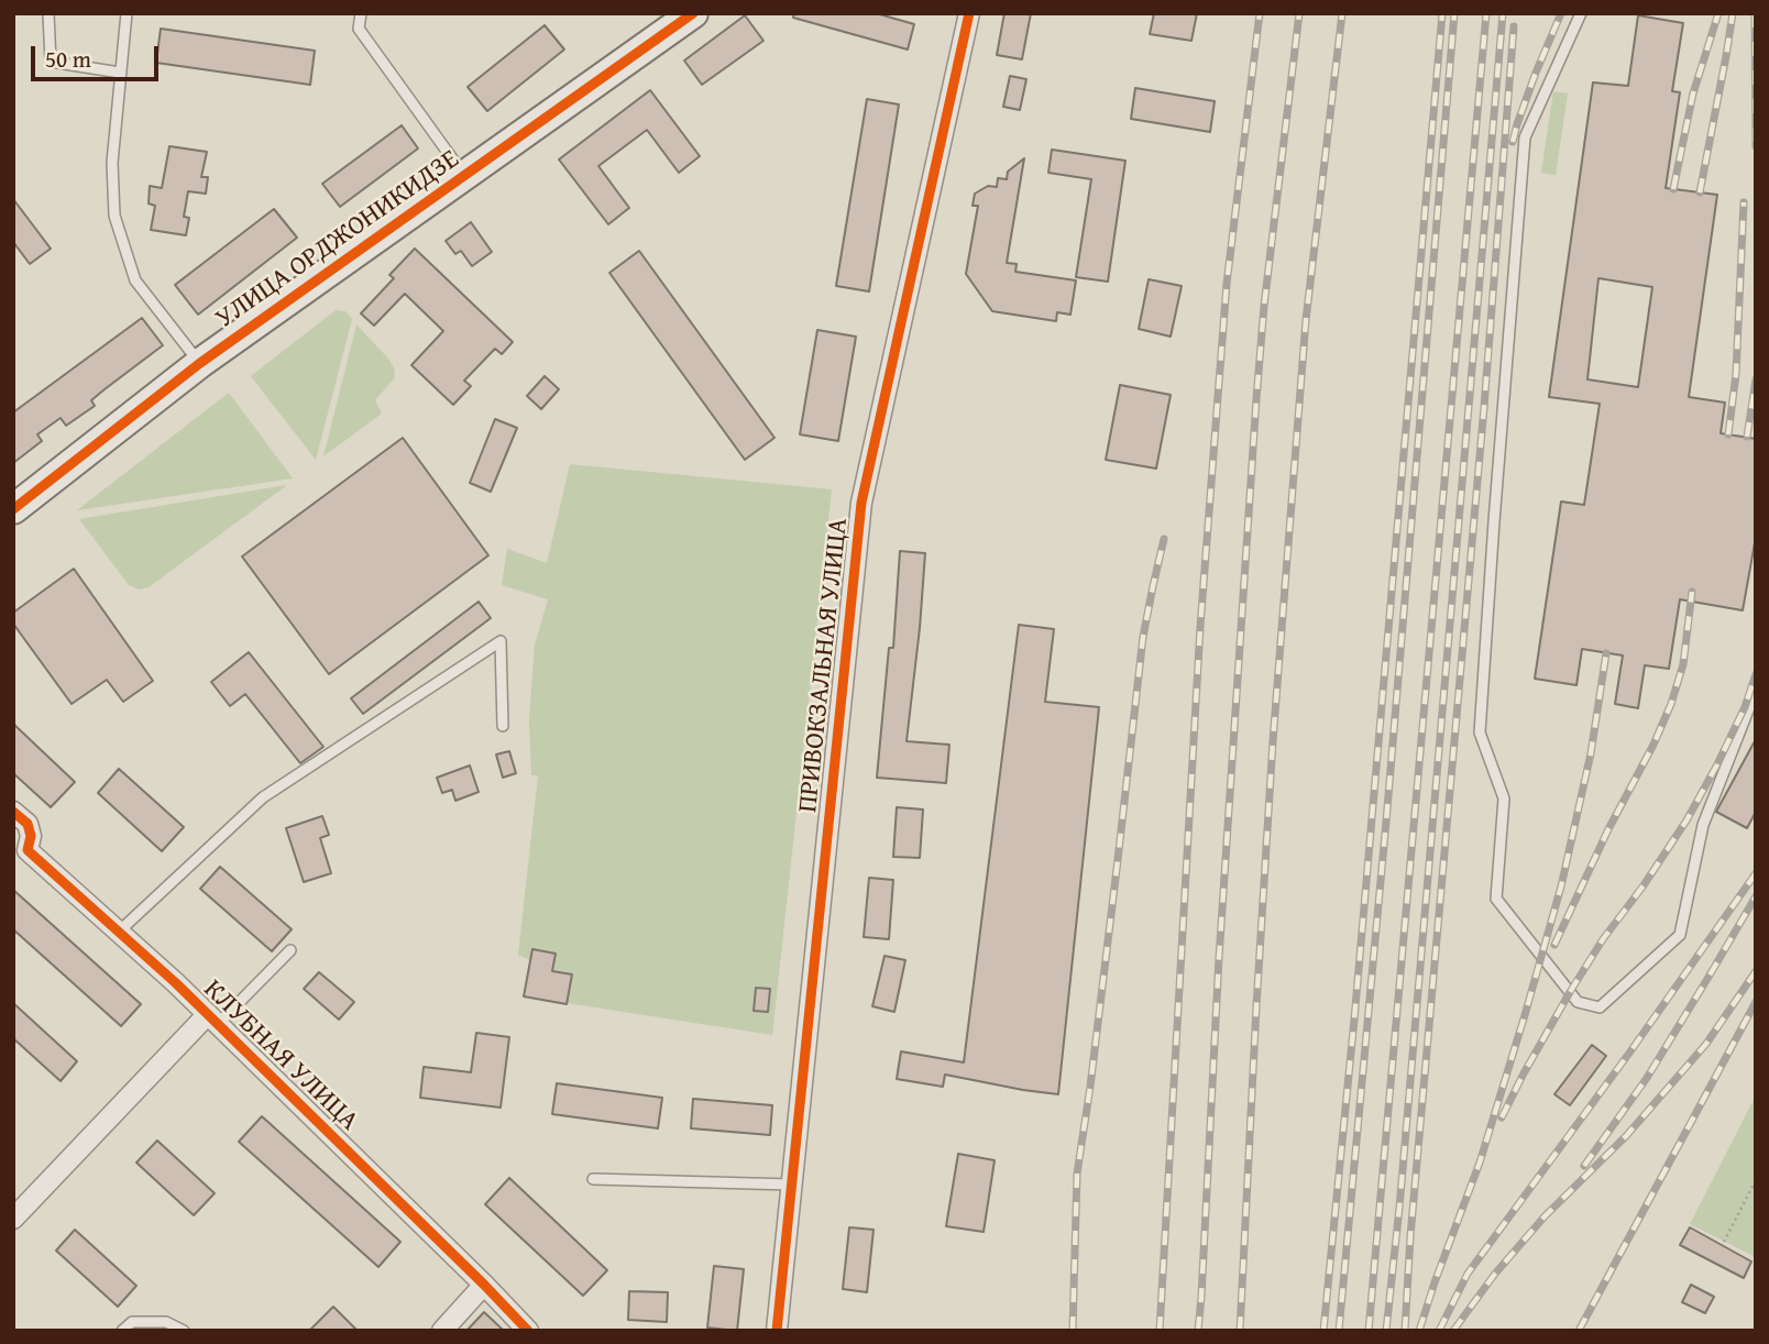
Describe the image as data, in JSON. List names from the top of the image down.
{
  "streets": {
    "street": ["УЛИЦА ОРДЖОНИКИДЗЕ", "ПРИВОКЗАЛЬНАЯ УЛИЦА", "КЛУБНАЯ УЛИЦА"]
  },
  "scale_bar": "50 m"
}
